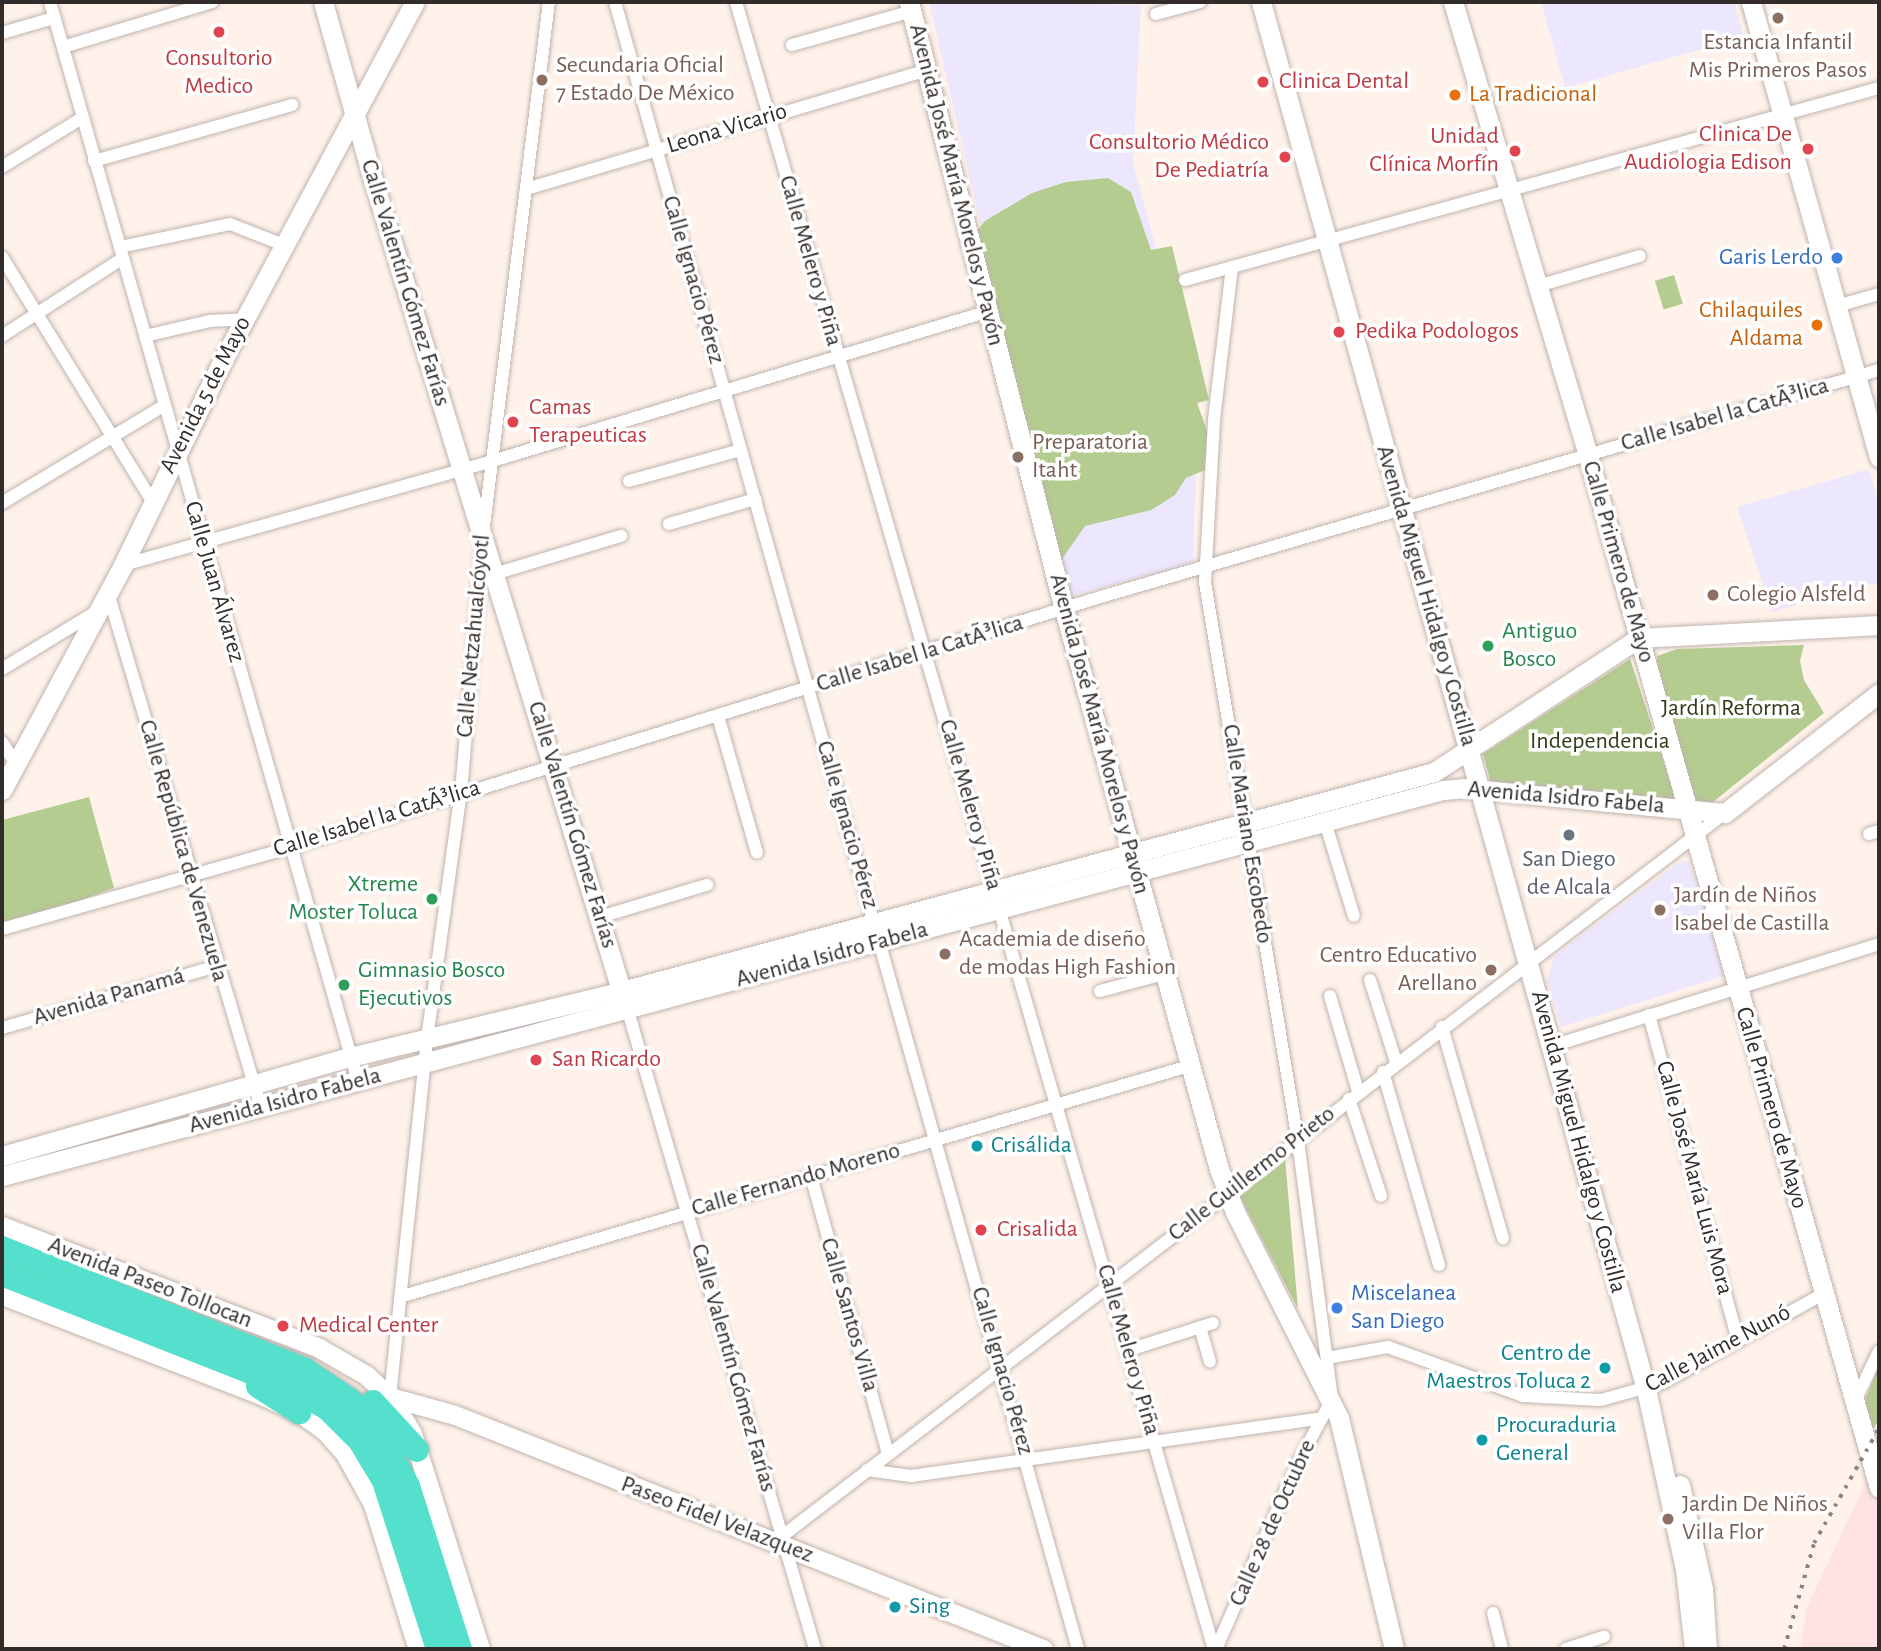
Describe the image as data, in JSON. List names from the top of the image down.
{
  "streets": {
    "highway": ["Avenida Paseo Tollocan"],
    "main road": [
      "Avenida José María Morelos y Pavón",
      "Calle Valentín Gómez Farías",
      "Avenida 5 de Mayo",
      "Calle Primero de Mayo",
      "Avenida Miguel Hidalgo y Costilla",
      "Avenida Isidro Fabela",
      "Paseo Fidel Velazquez"
    ],
    "street": [
      "Leona Vicario",
      "Calle Melero y Piña",
      "Calle Ignacio Pérez",
      "Calle Isabel la CatÃ³lica",
      "Calle Juan Álvarez",
      "Calle Netzahualcóyotl",
      "Calle Mariano Escobedo",
      "Calle República de Venezuela",
      "Avenida Panamá",
      "Calle Guillermo Prieto",
      "Calle José María Luis Mora",
      "Calle Fernando Moreno",
      "Calle Santos Villa",
      "Calle Jaime Nunó",
      "Calle 28 de Octubre"
    ]
  },
  "crossings": [
    ["Leona Vicario", "Avenida José María Morelos y Pavón"],
    ["Leona Vicario", "Calle Melero y Piña"],
    ["Leona Vicario", "Calle Ignacio Pérez"],
    ["Leona Vicario", "Calle Netzahualcóyotl"],
    ["Avenida José María Morelos y Pavón", "Calle Isabel la CatÃ³lica"],
    ["Avenida José María Morelos y Pavón", "Avenida Isidro Fabela"],
    ["Avenida José María Morelos y Pavón", "Calle Mariano Escobedo"],
    ["Avenida José María Morelos y Pavón", "Calle Guillermo Prieto"],
    ["Avenida José María Morelos y Pavón", "Calle Fernando Moreno"],
    ["Avenida José María Morelos y Pavón", "Calle 28 de Octubre"],
    ["Calle Melero y Piña", "Calle Isabel la CatÃ³lica"],
    ["Calle Melero y Piña", "Avenida Isidro Fabela"],
    ["Calle Melero y Piña", "Calle Guillermo Prieto"],
    ["Calle Melero y Piña", "Calle Fernando Moreno"],
    ["Calle Melero y Piña", "Calle 28 de Octubre"],
    ["Calle Ignacio Pérez", "Calle Isabel la CatÃ³lica"],
    ["Calle Ignacio Pérez", "Avenida Isidro Fabela"],
    ["Calle Ignacio Pérez", "Calle Guillermo Prieto"],
    ["Calle Ignacio Pérez", "Calle Fernando Moreno"],
    ["Calle Valentín Gómez Farías", "Avenida 5 de Mayo"],
    ["Calle Valentín Gómez Farías", "Calle Isabel la CatÃ³lica"],
    ["Calle Valentín Gómez Farías", "Calle Netzahualcóyotl"],
    ["Calle Valentín Gómez Farías", "Avenida Isidro Fabela"],
    ["Calle Valentín Gómez Farías", "Calle Guillermo Prieto"],
    ["Calle Valentín Gómez Farías", "Calle Fernando Moreno"],
    ["Calle Valentín Gómez Farías", "Paseo Fidel Velazquez"],
    ["Avenida 5 de Mayo", "Calle Juan Álvarez"],
    ["Avenida 5 de Mayo", "Calle República de Venezuela"],
    ["Calle Isabel la CatÃ³lica", "Calle Primero de Mayo"],
    ["Calle Isabel la CatÃ³lica", "Calle Juan Álvarez"],
    ["Calle Isabel la CatÃ³lica", "Avenida Miguel Hidalgo y Costilla"],
    ["Calle Isabel la CatÃ³lica", "Calle Netzahualcóyotl"],
    ["Calle Isabel la CatÃ³lica", "Calle Mariano Escobedo"],
    ["Calle Isabel la CatÃ³lica", "Calle República de Venezuela"],
    ["Calle Primero de Mayo", "Avenida Isidro Fabela"],
    ["Calle Primero de Mayo", "Calle Guillermo Prieto"],
    ["Calle Primero de Mayo", "Calle Jaime Nunó"],
    ["Calle Juan Álvarez", "Avenida Isidro Fabela"],
    ["Avenida Miguel Hidalgo y Costilla", "Avenida Isidro Fabela"],
    ["Avenida Miguel Hidalgo y Costilla", "Calle Guillermo Prieto"],
    ["Avenida Miguel Hidalgo y Costilla", "Calle Jaime Nunó"],
    ["Calle Netzahualcóyotl", "Avenida Isidro Fabela"],
    ["Calle Netzahualcóyotl", "Calle Fernando Moreno"],
    ["Calle Netzahualcóyotl", "Avenida Paseo Tollocan"],
    ["Calle Netzahualcóyotl", "Paseo Fidel Velazquez"],
    ["Avenida Isidro Fabela", "Calle Mariano Escobedo"],
    ["Avenida Isidro Fabela", "Calle República de Venezuela"],
    ["Avenida Isidro Fabela", "Calle Guillermo Prieto"],
    ["Calle Mariano Escobedo", "Calle Guillermo Prieto"],
    ["Calle Mariano Escobedo", "Calle Jaime Nunó"],
    ["Calle Mariano Escobedo", "Calle 28 de Octubre"],
    ["Calle República de Venezuela", "Avenida Panamá"],
    ["Calle Guillermo Prieto", "Calle Santos Villa"],
    ["Calle Guillermo Prieto", "Paseo Fidel Velazquez"],
    ["Calle José María Luis Mora", "Calle Jaime Nunó"],
    ["Calle Fernando Moreno", "Calle Santos Villa"],
    ["Avenida Paseo Tollocan", "Paseo Fidel Velazquez"]
  ],
  "parks": ["Jardín Reforma", "Independencia"],
  "places": [
    "Estancia Infantil Mis Primeros Pasos",
    "Consultorio Medico",
    "Secundaria Oficial 7 Estado De México",
    "Clinica Dental",
    "La Tradicional",
    "Clinica De Audiologia Edison",
    "Unidad Clínica Morfín",
    "Consultorio Médico De Pediatría",
    "Garis Lerdo",
    "Chilaquiles Aldama",
    "Pedika Podologos",
    "Camas Terapeuticas",
    "Preparatoria Itaht",
    "Colegio Alsfeld",
    "Antiguo Bosco",
    "San Diego de Alcala",
    "Xtreme Moster Toluca",
    "Jardín de Niños Isabel de Castilla",
    "Academia de diseño de modas High Fashion",
    "Centro Educativo Arellano",
    "Gimnasio Bosco Ejecutivos",
    "San Ricardo",
    "Crisálida",
    "Crisalida",
    "Miscelanea San Diego",
    "Medical Center",
    "Centro de Maestros Toluca 2",
    "Procuraduria General",
    "Jardin De Niños Villa Flor",
    "Sing"
  ]
}
